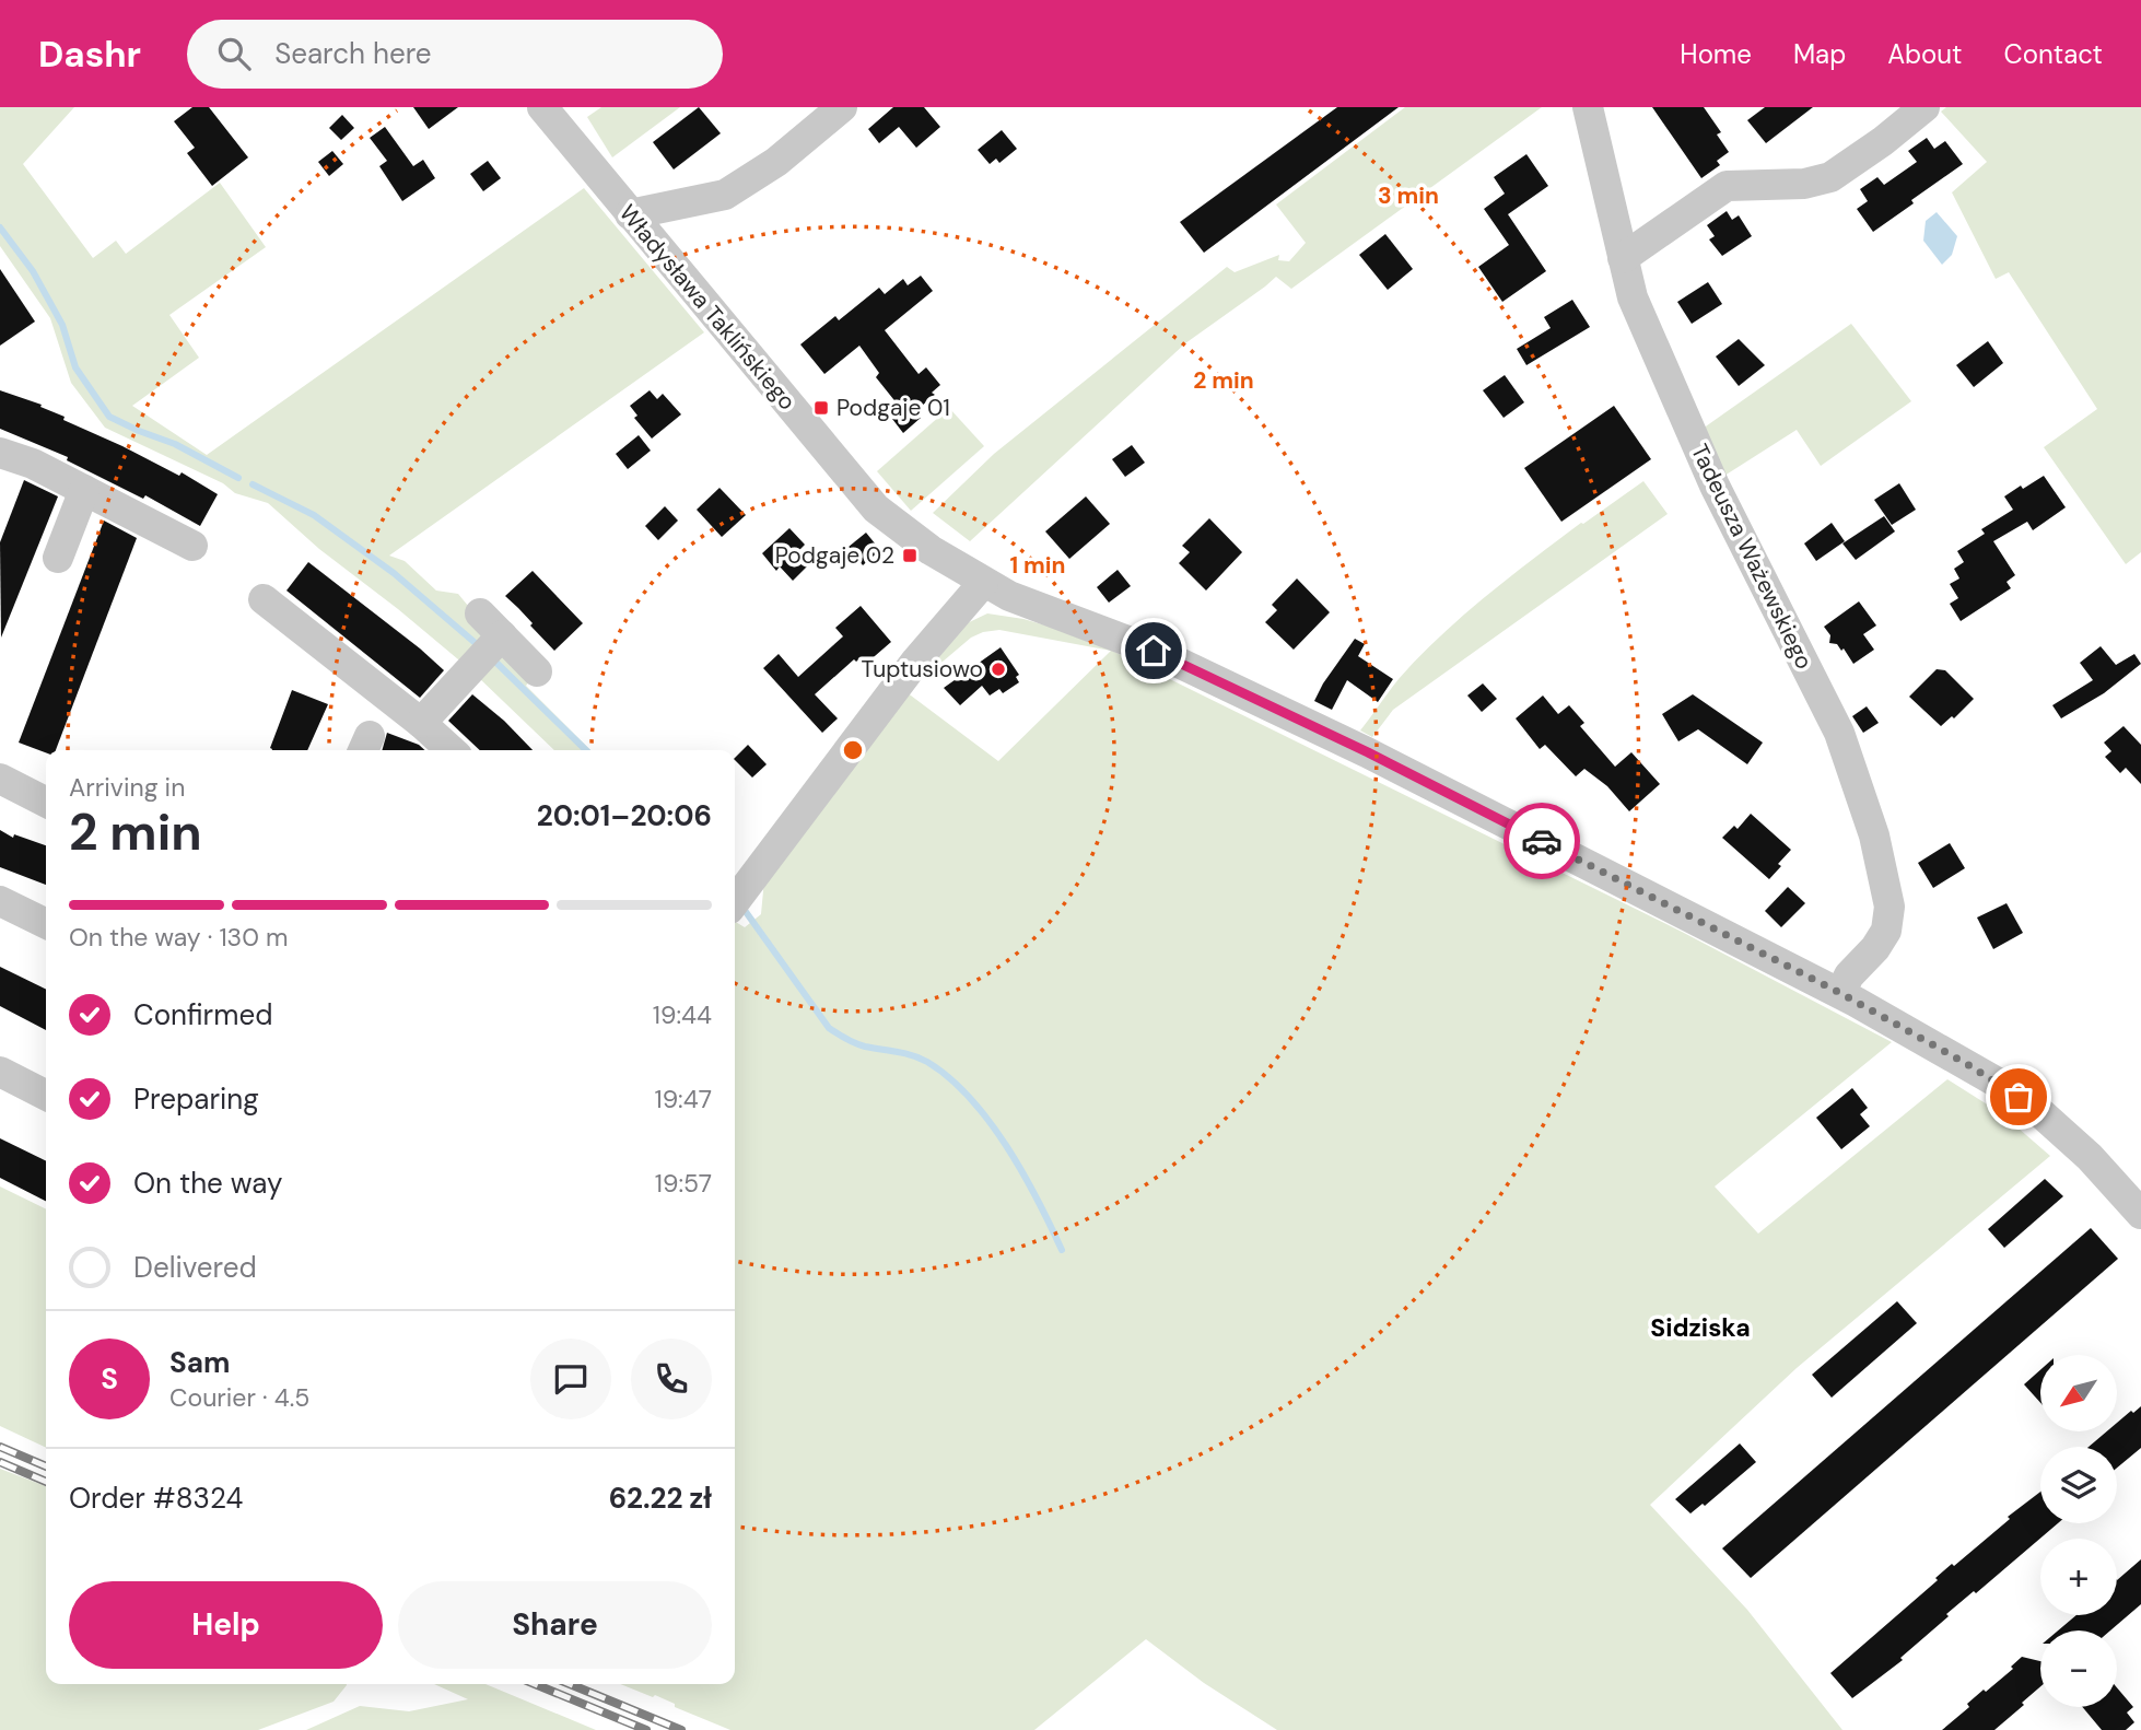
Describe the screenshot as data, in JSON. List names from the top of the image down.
{
  "streets": {
    "street": ["Władysława Taklińskiego", "Tadeusza Ważewskiego"]
  },
  "crossings": [
    ["Władysława Taklińskiego", "Tadeusza Ważewskiego"]
  ],
  "districts": ["Sidziska"],
  "places": {
    "transit": ["Podgaje 01", "Podgaje 02"],
    "other": ["Tuptusiowo"]
  },
  "north": "bottom left",
  "page": {
    "header": "Dashr",
    "search": "Search here",
    "nav": [
      "Home",
      "Map",
      "About",
      "Contact"
    ],
    "heading": ["2 min", "Arriving in", "20:01–20:06"],
    "panel": [
      "Sam",
      "Courier · 4.5",
      "Order #8324",
      "62.22 zł"
    ],
    "bar": "On the way · 130 m",
    "list": [
      ["Confirmed", "19:44"],
      ["Preparing", "19:47"],
      ["On the way", "19:57"],
      "Delivered"
    ],
    "round": "S",
    "map_buttons": ["+", "−"],
    "buttons": ["Help", "Share"]
  },
  "rings": ["3 min", "2 min", "1 min"]
}
